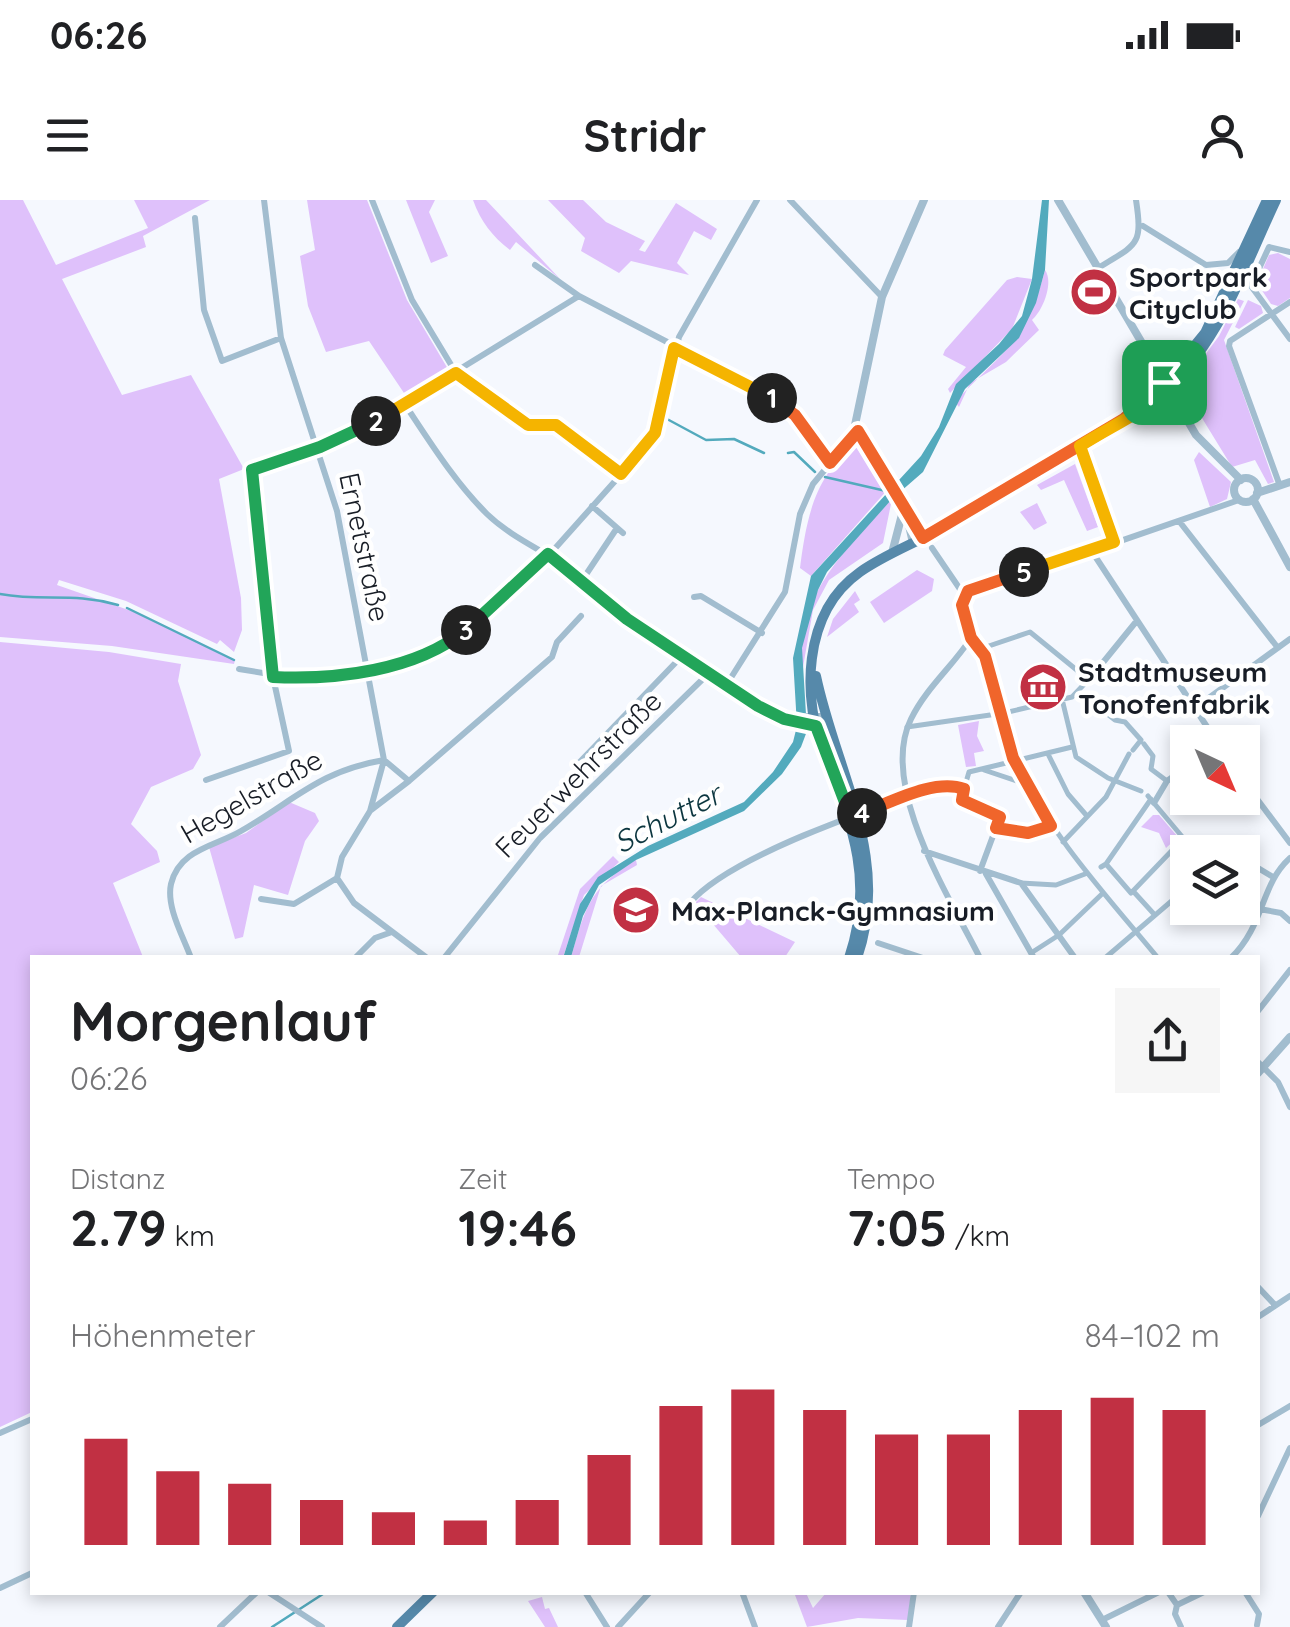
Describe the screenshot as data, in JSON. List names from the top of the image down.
{
  "streets": {
    "street": ["Ernetstraße", "Feuerwehrstraße", "Hegelstraße"]
  },
  "crossings": [
    ["Ernetstraße", "Hegelstraße"]
  ],
  "water": ["Schutter"],
  "places": {
    "sports": ["Sportpark Cityclub"],
    "museum": ["Stadtmuseum Tonofenfabrik"],
    "school or university": ["Max-Planck-Gymnasium"]
  },
  "north": "bottom right",
  "page": {
    "status": "06:26",
    "header": "Stridr",
    "pins": [
      "1",
      "2",
      "5",
      "3",
      "4"
    ],
    "heading": ["Morgenlauf", "06:26"],
    "stats": [
      ["Distanz", "2.79 km"],
      ["Zeit", "19:46"],
      ["Tempo", "7:05 /km"]
    ],
    "chart": ["Höhenmeter", "84–102 m"]
  }
}
